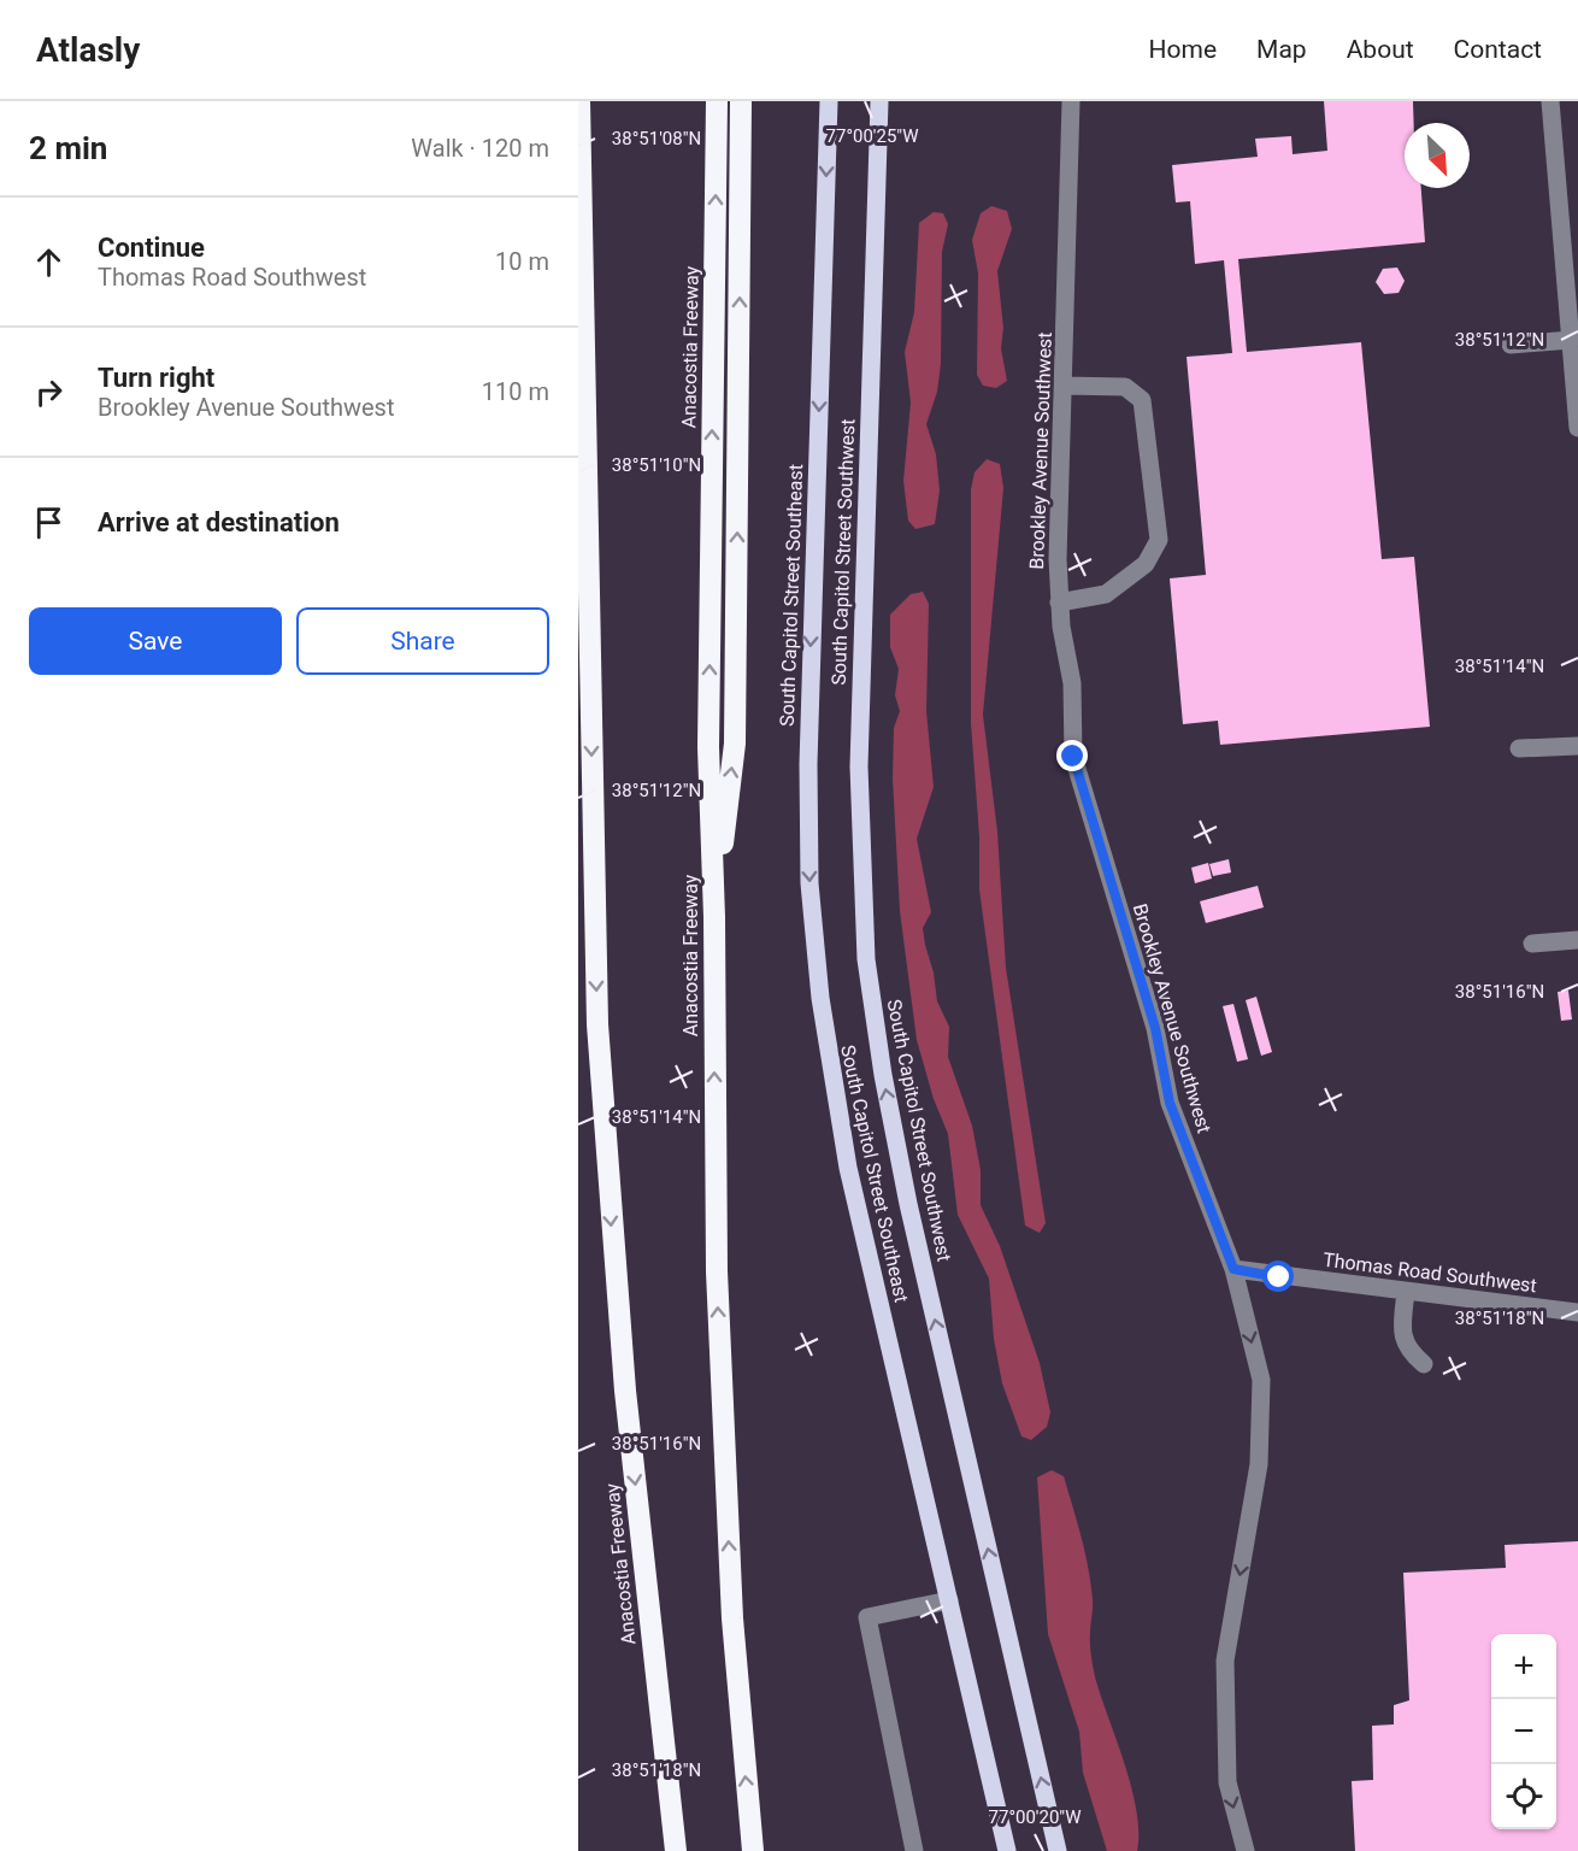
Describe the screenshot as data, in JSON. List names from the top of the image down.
{
  "streets": {
    "highway": ["Anacostia Freeway"],
    "main road": ["South Capitol Street Southwest", "South Capitol Street Southeast"],
    "street": ["Brookley Avenue Southwest", "Thomas Road Southwest"]
  },
  "crossings": [
    ["Brookley Avenue Southwest", "Thomas Road Southwest"]
  ],
  "one_way": ["South Capitol Street Southwest", "South Capitol Street Southeast"],
  "north": "bottom right",
  "page": {
    "header": "Atlasly",
    "nav": [
      "Home",
      "Map",
      "About",
      "Contact"
    ],
    "heading": ["2 min", "Walk · 120 m"],
    "list": [
      ["Continue", "Thomas Road Southwest", "10 m"],
      ["Turn right", "Brookley Avenue Southwest", "110 m"],
      "Arrive at destination"
    ],
    "buttons": ["Save", "Share"],
    "map_buttons": ["+", "−"]
  },
  "coordinates": [
    "77°00'25\"W",
    "38°51'08\"N",
    "38°51'12\"N",
    "38°51'10\"N",
    "38°51'14\"N",
    "38°51'16\"N",
    "38°51'18\"N",
    "77°00'20\"W"
  ]
}
